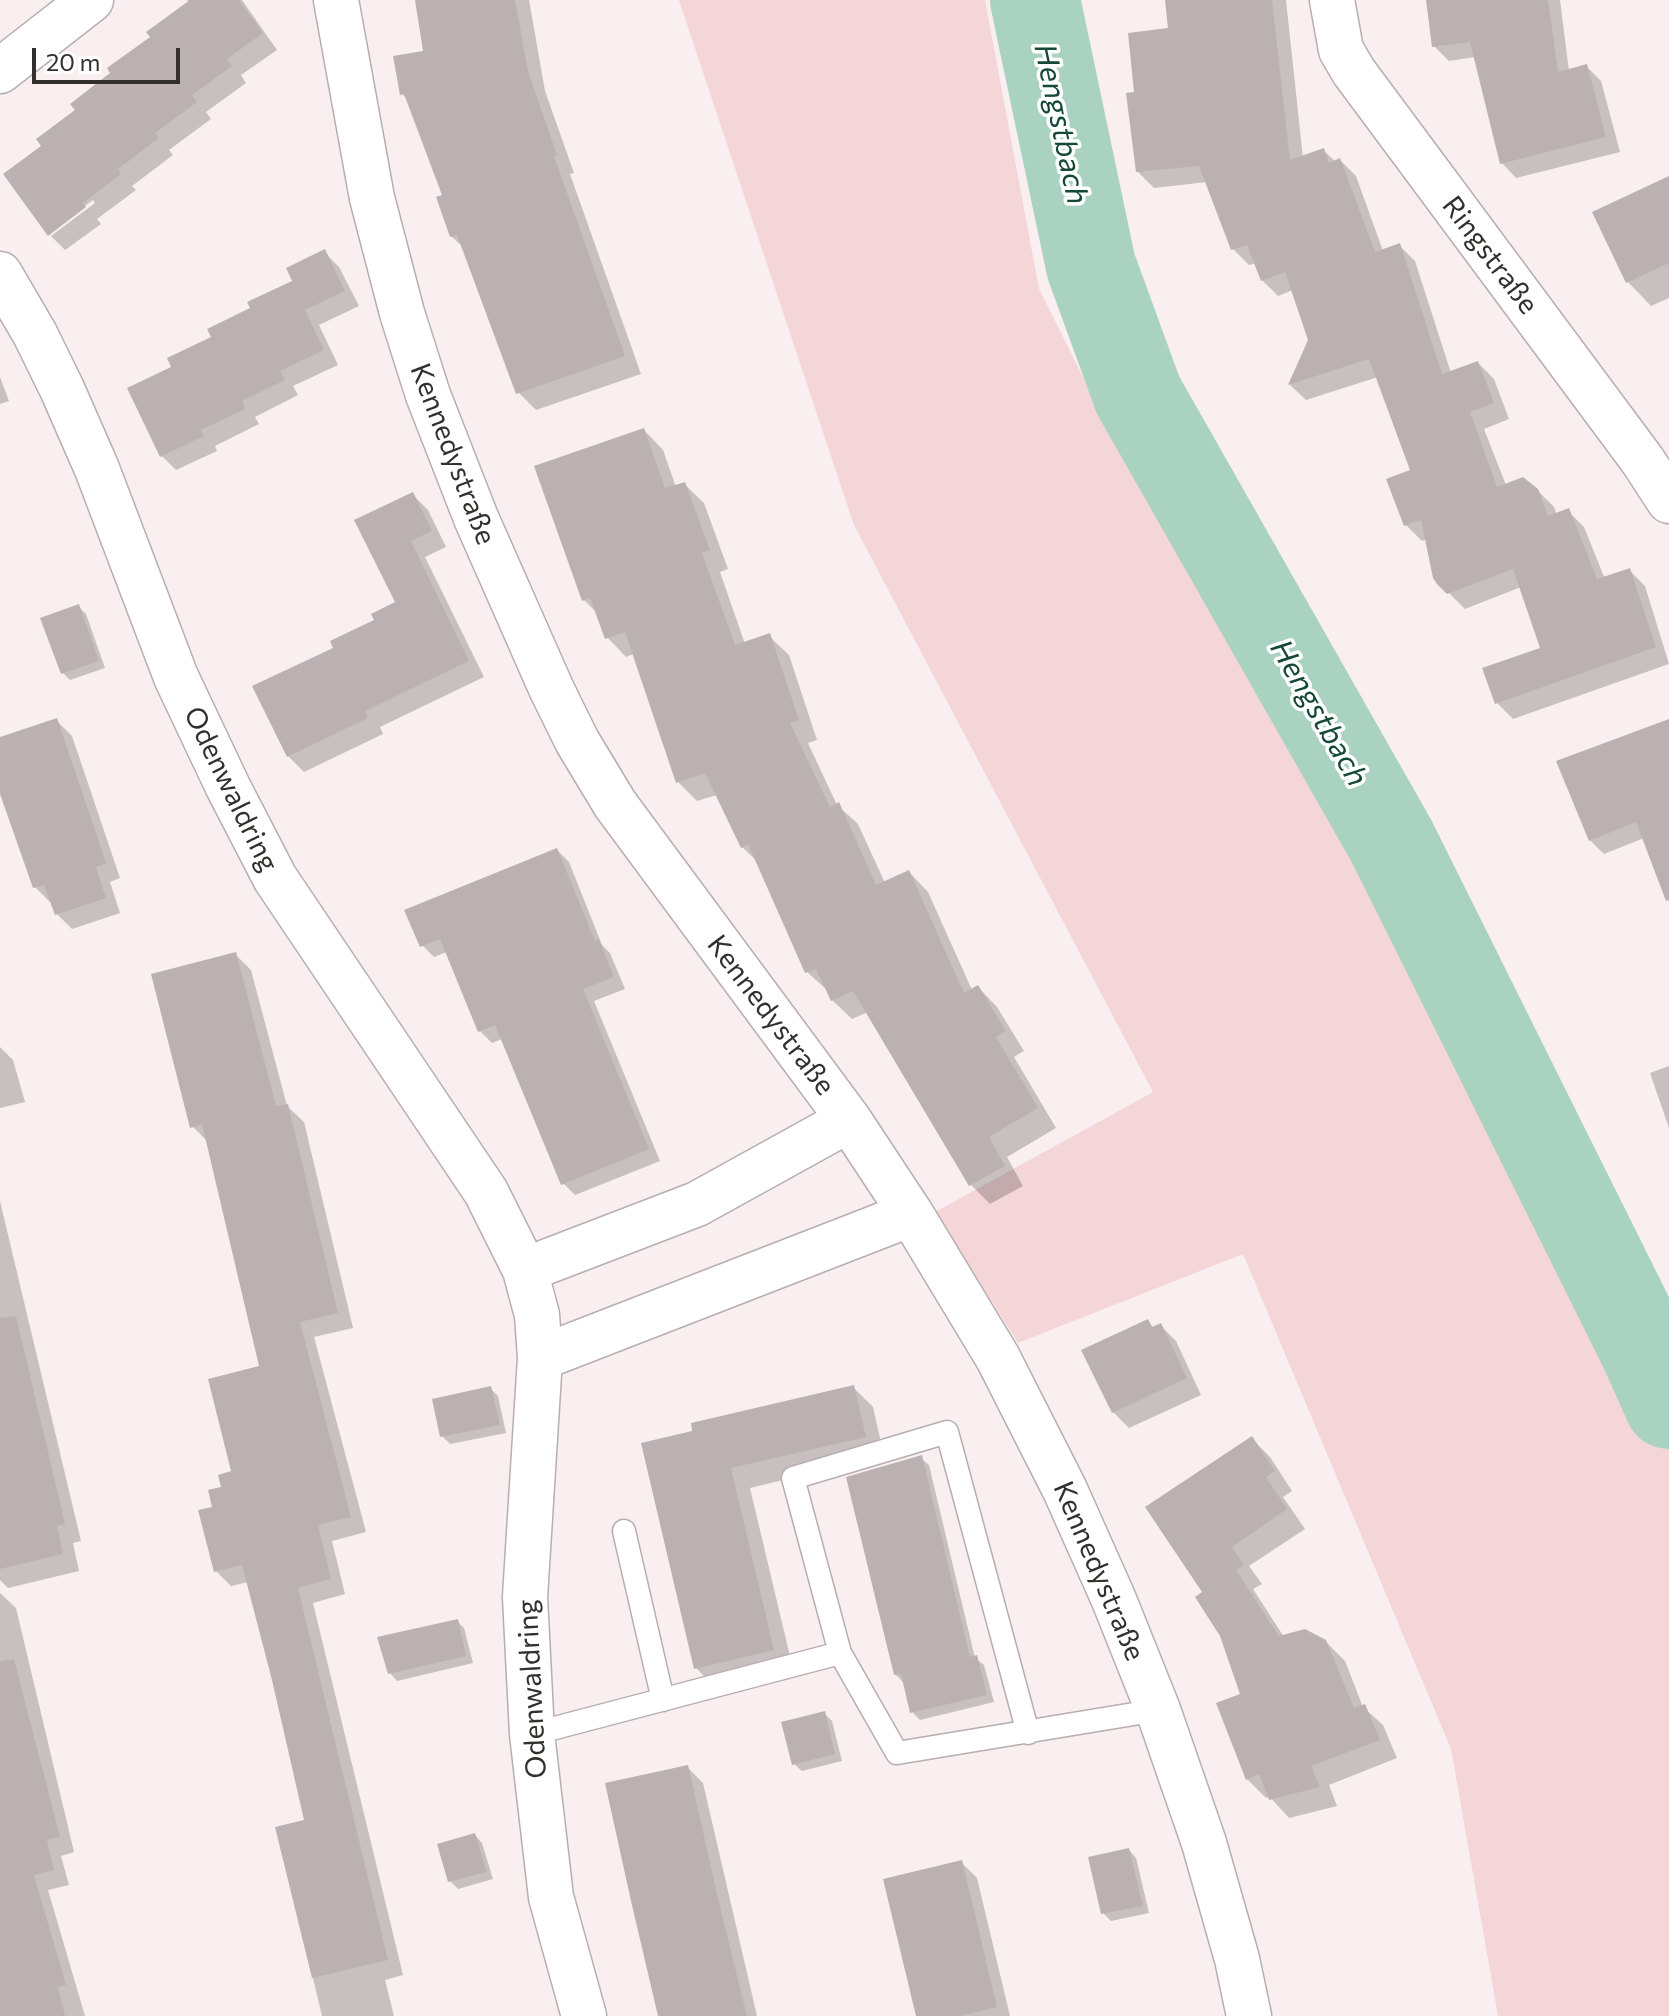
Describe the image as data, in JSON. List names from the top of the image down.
{
  "streets": {
    "street": ["Ringstraße", "Kennedystraße", "Odenwaldring"]
  },
  "water": ["Hengstbach"],
  "scale_bar": "20 m"
}
